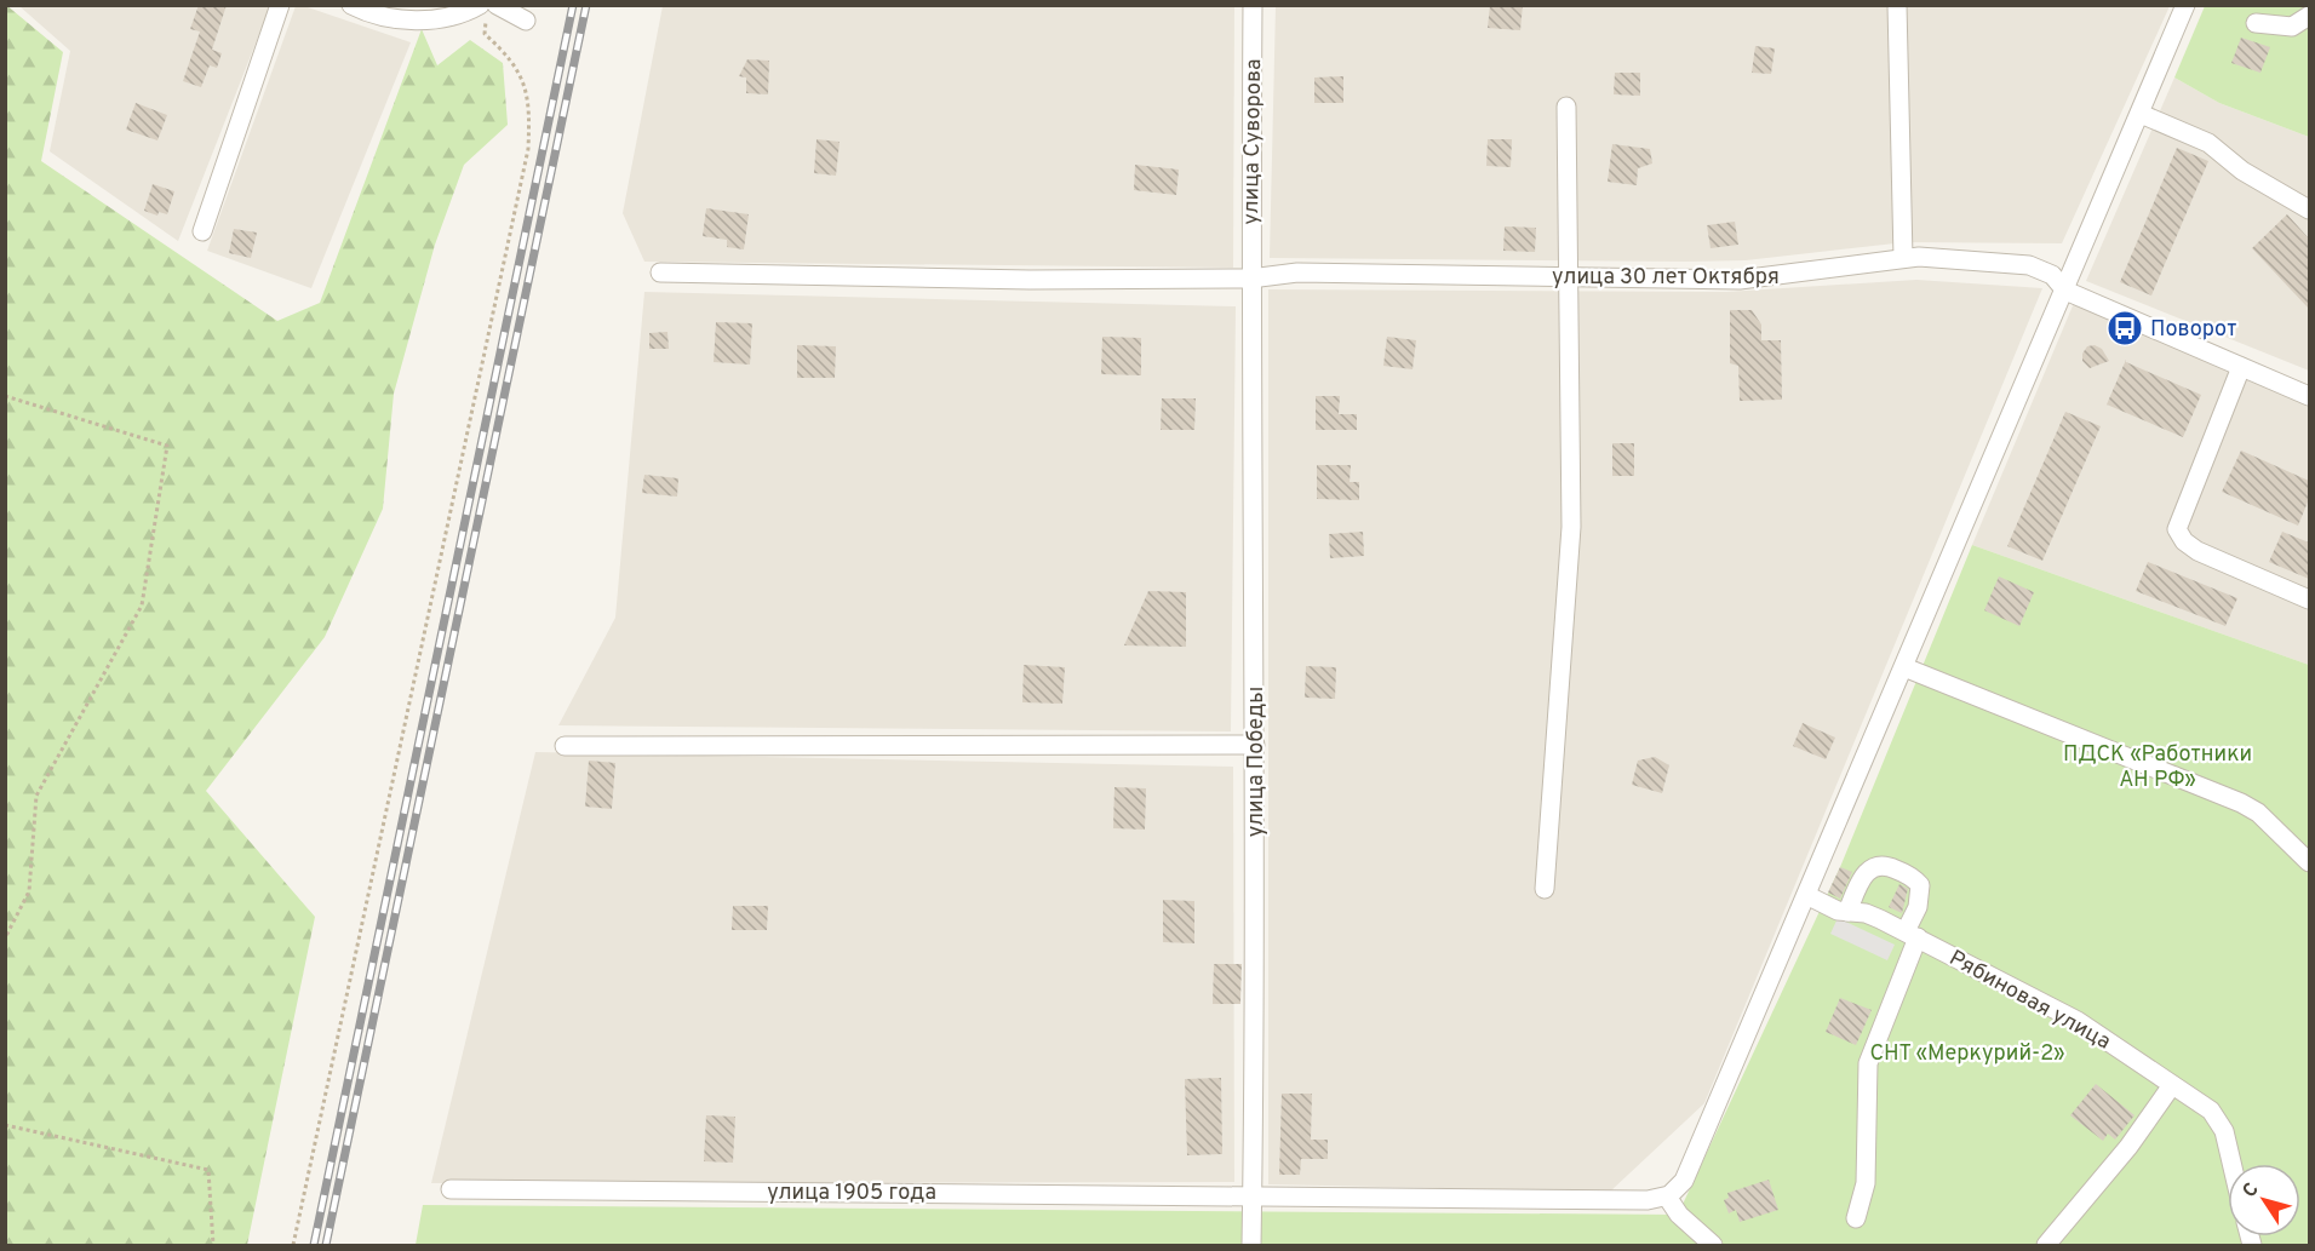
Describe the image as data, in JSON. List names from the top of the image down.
{
  "streets": {
    "street": [
      "улица Суворова",
      "улица 30 лет Октября",
      "улица Победы",
      "Рябиновая улица",
      "улица 1905 года"
    ]
  },
  "crossings": [
    ["улица Суворова", "улица 30 лет Октября"],
    ["улица Суворова", "улица Победы"],
    ["улица 30 лет Октября", "улица Победы"],
    ["улица Победы", "улица 1905 года"]
  ],
  "parks": ["ПДСК «Работники АН РФ»", "СНТ «Меркурий-2»"],
  "places": {
    "bus stop": ["Поворот"]
  },
  "north": "top left"
}
